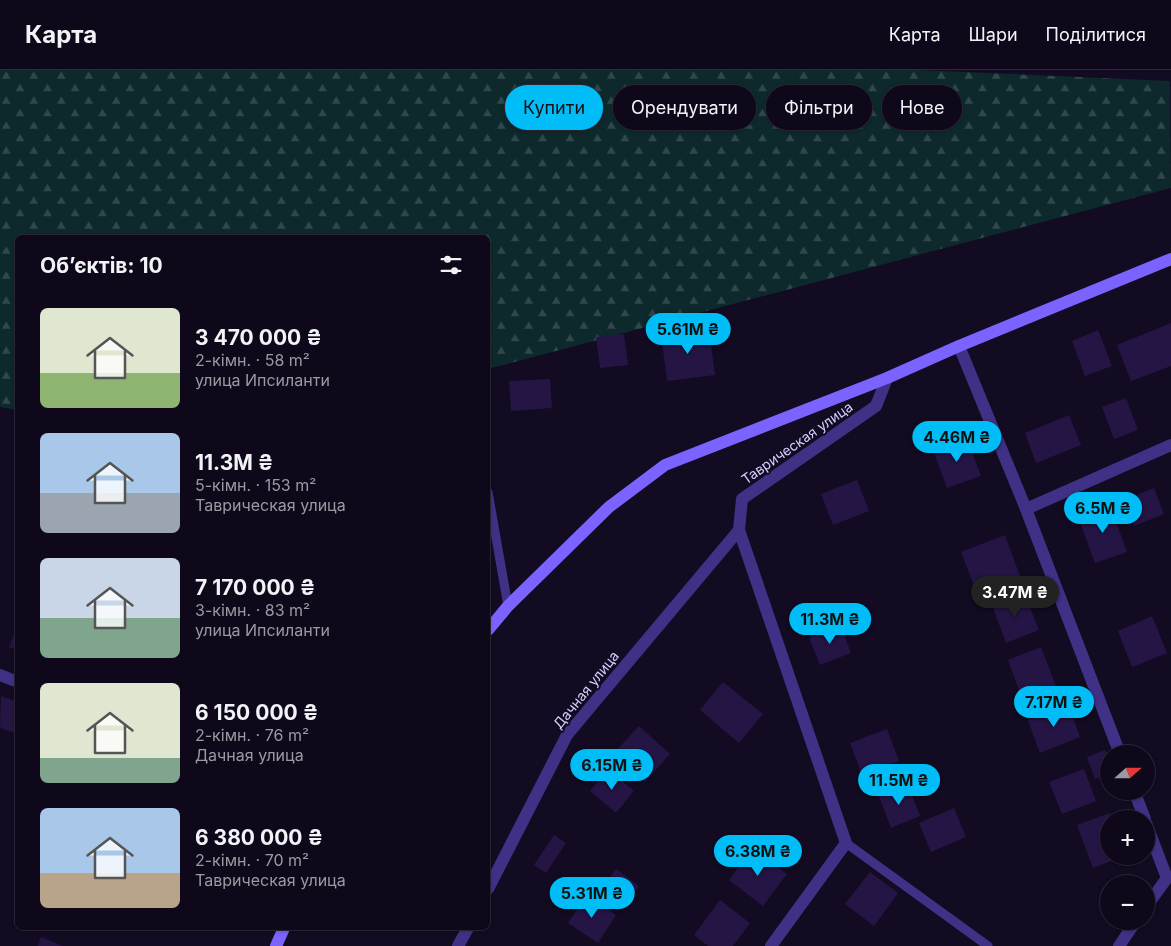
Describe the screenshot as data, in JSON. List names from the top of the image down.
{
  "streets": {
    "street": ["Таврическая улица", "Дачная улица"]
  },
  "crossings": [
    ["Таврическая улица", "Дачная улица"]
  ],
  "north": "right",
  "page": {
    "header": "Карта",
    "nav": ["Карта", "Шари", "Поділитися"],
    "chip": [
      "Купити",
      "Орендувати",
      "Фільтри",
      "Нове"
    ],
    "heading": "Об’єктів: 10",
    "list": [
      {
        "name": "3 470 000 ₴",
        "note": "2-кімн. · 58 m² · улица Ипсиланти"
      },
      {
        "name": "11.3M ₴",
        "note": "5-кімн. · 153 m² · Таврическая улица"
      },
      {
        "name": "7 170 000 ₴",
        "note": "3-кімн. · 83 m² · улица Ипсиланти"
      },
      {
        "name": "6 150 000 ₴",
        "note": "2-кімн. · 76 m² · Дачная улица"
      },
      {
        "name": "6 380 000 ₴",
        "note": "2-кімн. · 70 m² · Таврическая улица"
      }
    ],
    "price": [
      "5.61M ₴",
      "4.46M ₴",
      "6.5M ₴",
      "3.47M ₴",
      "11.3M ₴",
      "7.17M ₴",
      "6.15M ₴",
      "11.5M ₴",
      "6.38M ₴",
      "5.31M ₴"
    ],
    "map_buttons": ["+", "−"]
  }
}
